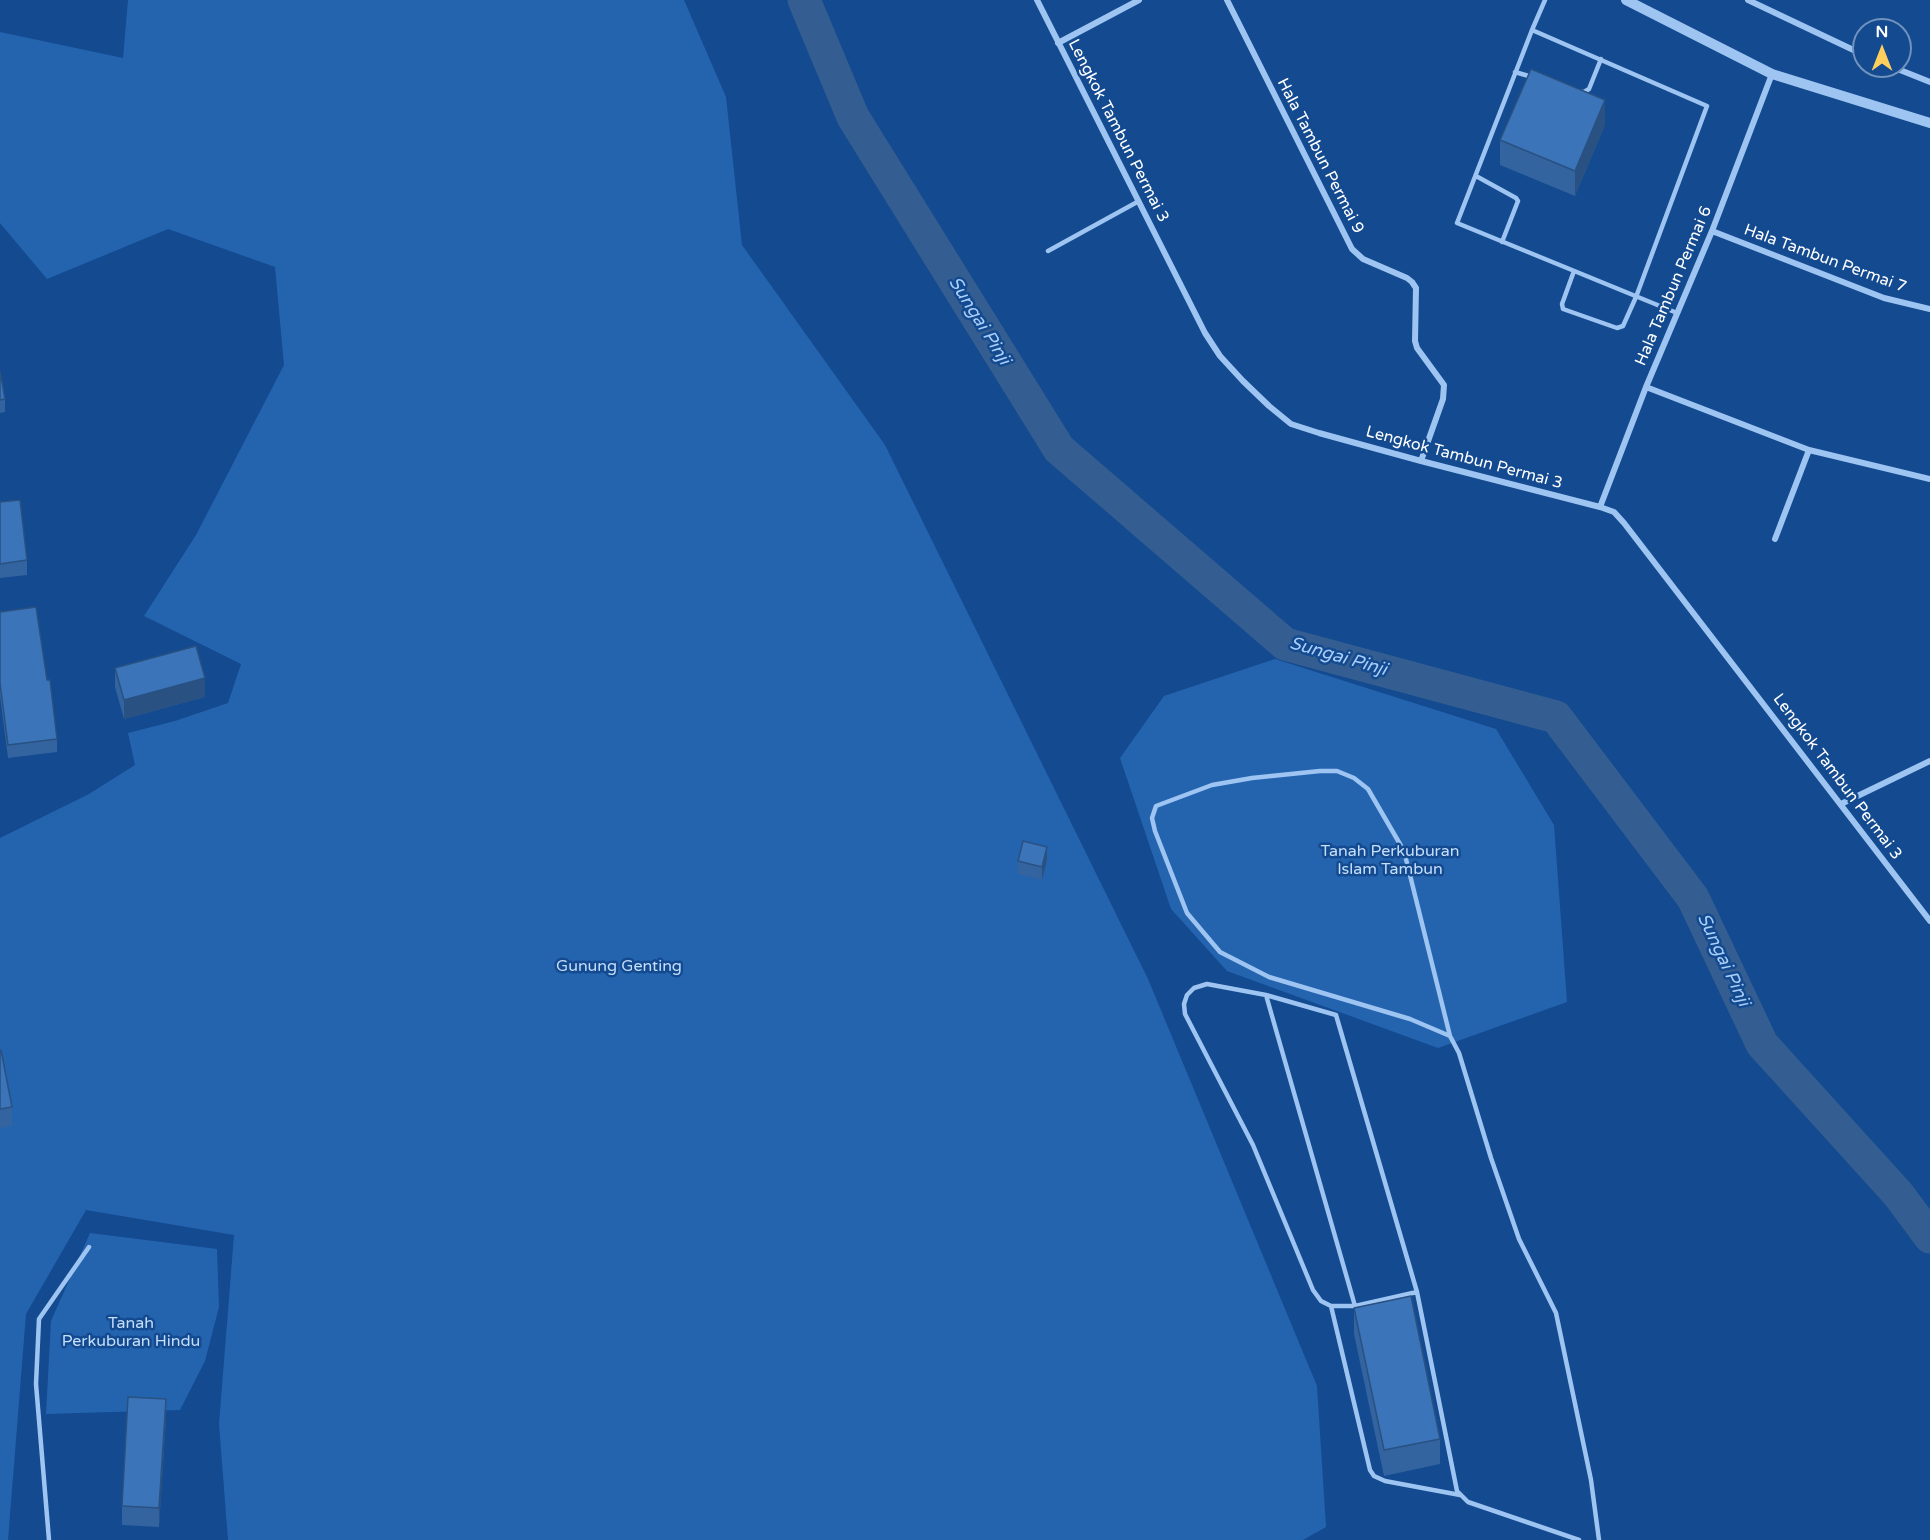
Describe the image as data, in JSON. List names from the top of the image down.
{
  "streets": {
    "street": [
      "Lengkok Tambun Permai 3",
      "Hala Tambun Permai 9",
      "Hala Tambun Permai 7",
      "Hala Tambun Permai 6"
    ]
  },
  "crossings": [
    ["Lengkok Tambun Permai 3", "Hala Tambun Permai 9"],
    ["Lengkok Tambun Permai 3", "Hala Tambun Permai 6"],
    ["Hala Tambun Permai 7", "Hala Tambun Permai 6"]
  ],
  "water": ["Sungai Pinji"],
  "parks": ["Tanah Perkuburan Islam Tambun", "Gunung Genting", "Tanah Perkuburan Hindu"],
  "north": "top"
}
